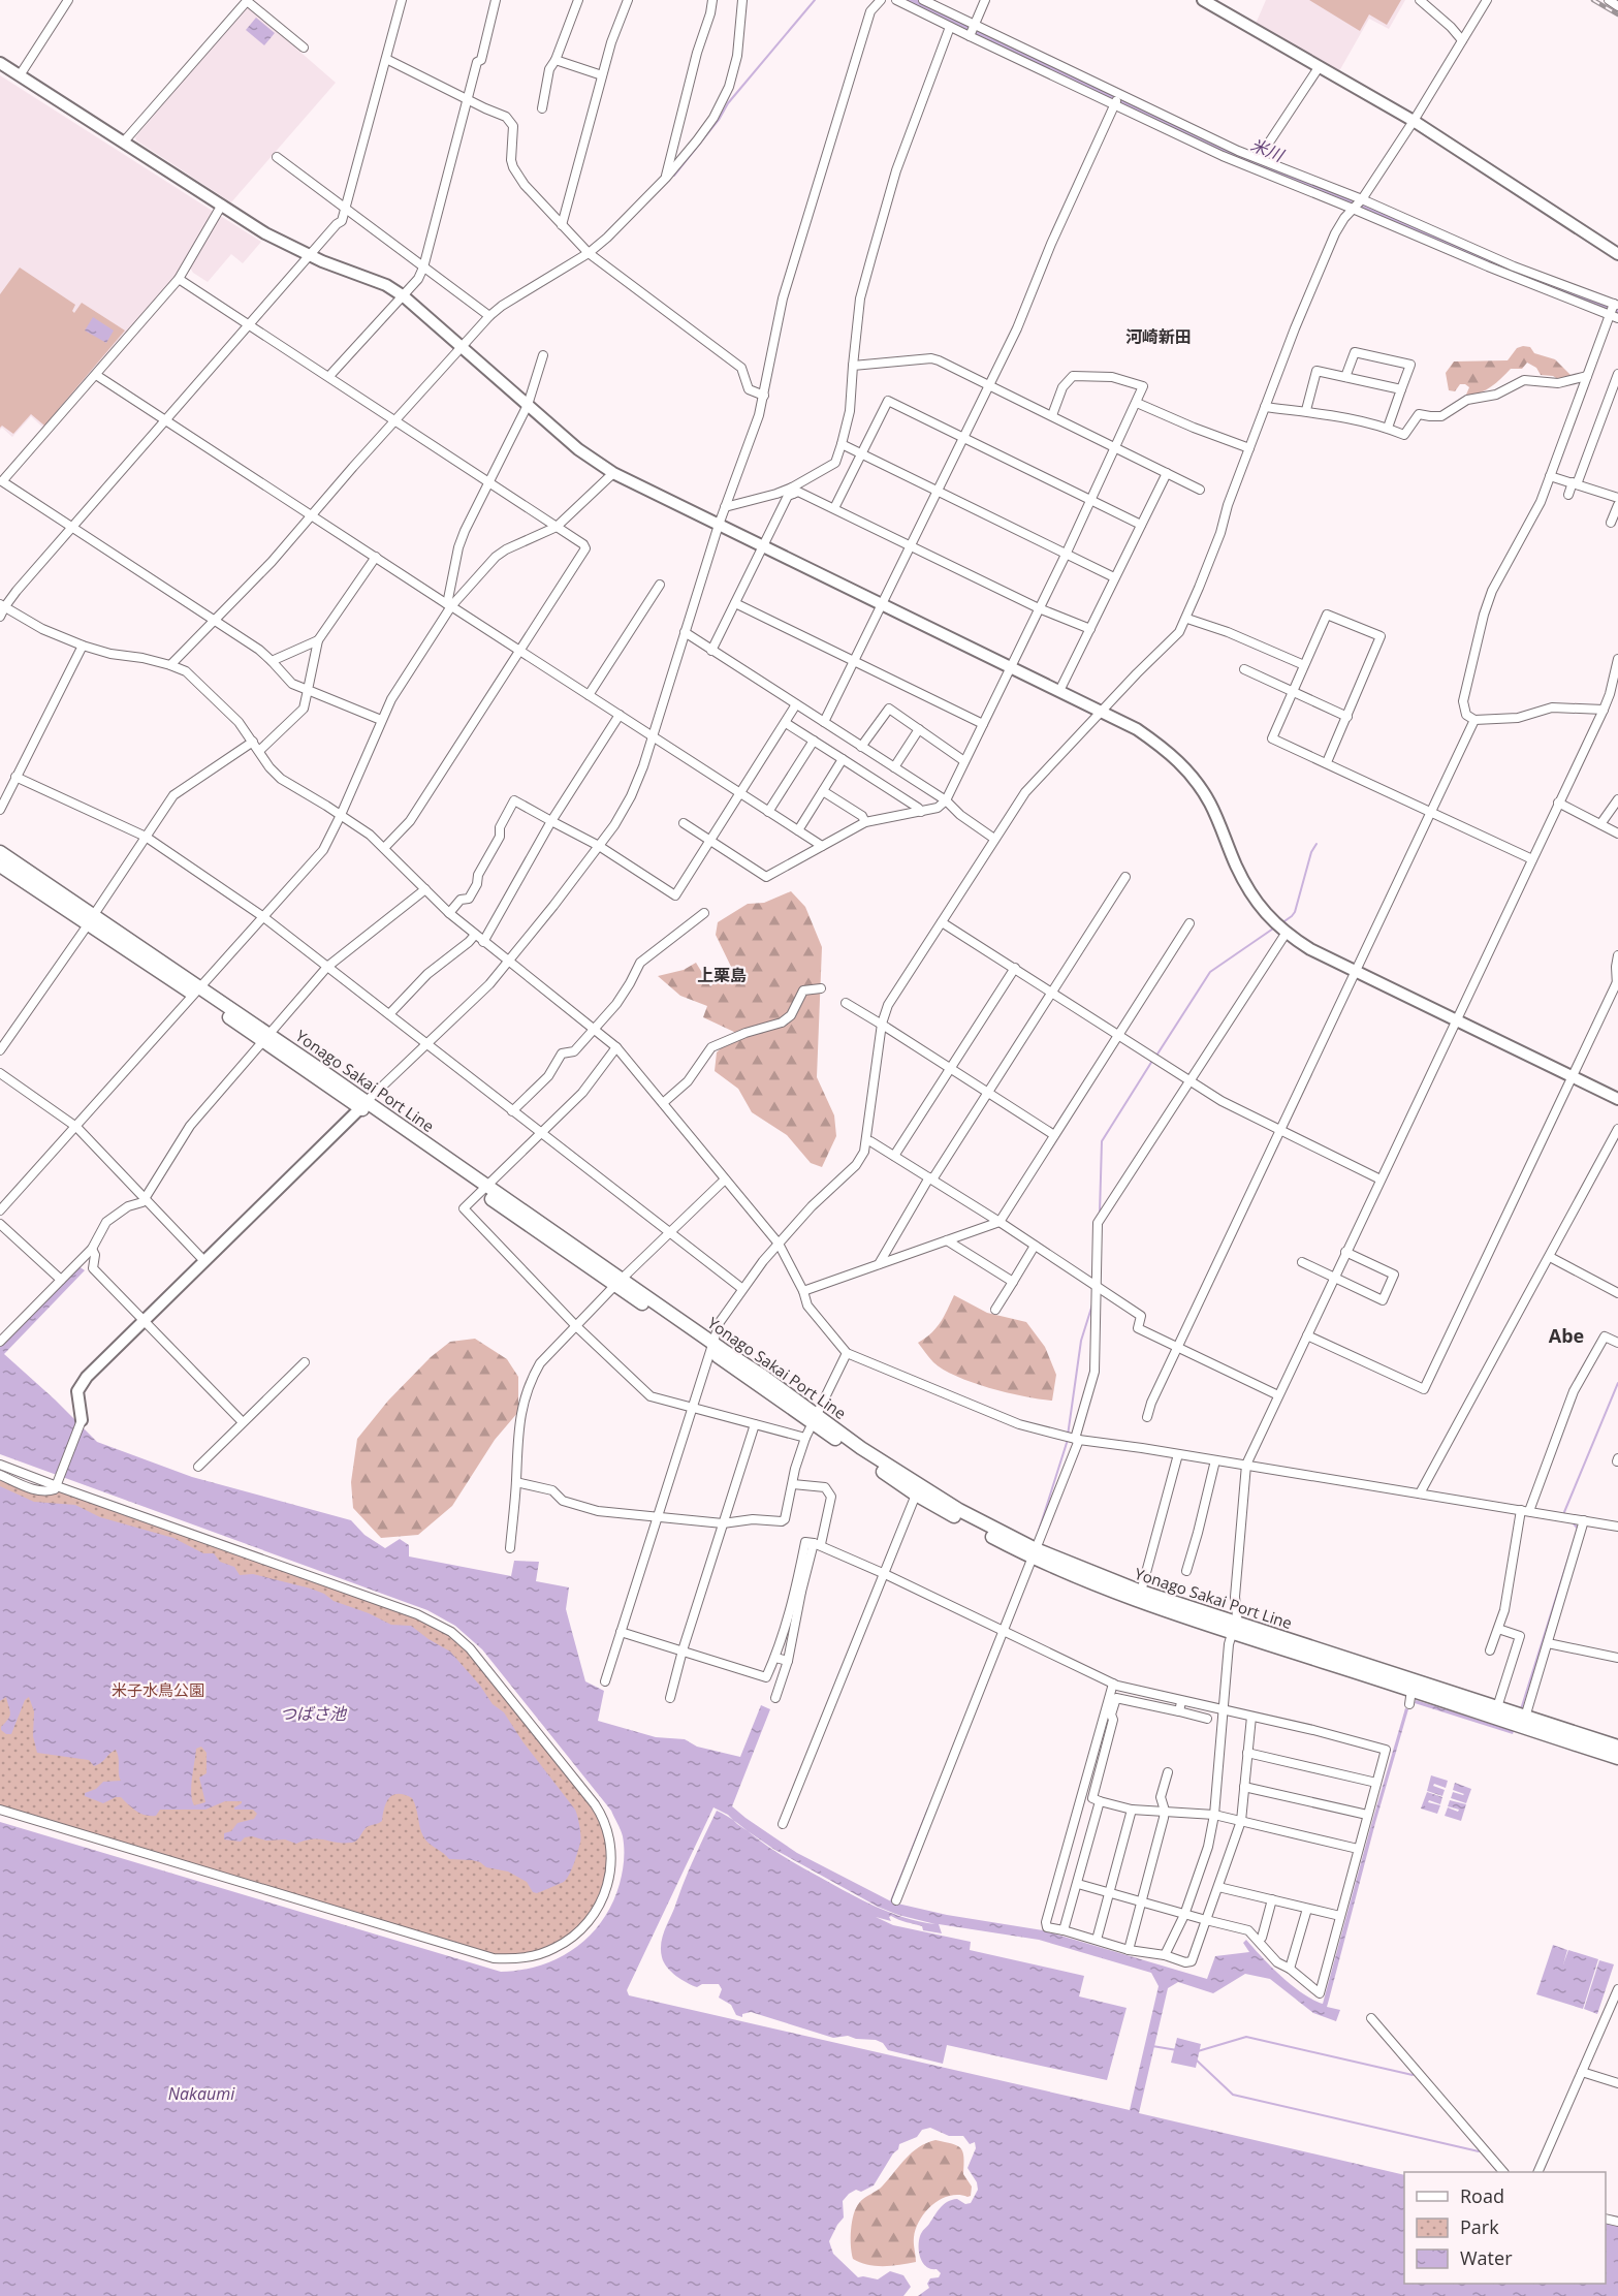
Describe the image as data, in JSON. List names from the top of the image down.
{
  "streets": {
    "main road": ["Yonago Sakai Port Line"]
  },
  "districts": ["河崎新田", "上栗島", "Abe"],
  "water": ["米川", "つばさ池", "Nakaumi"],
  "parks": ["米子水鳥公園"],
  "legend": ["Road", "Park", "Water"]
}
